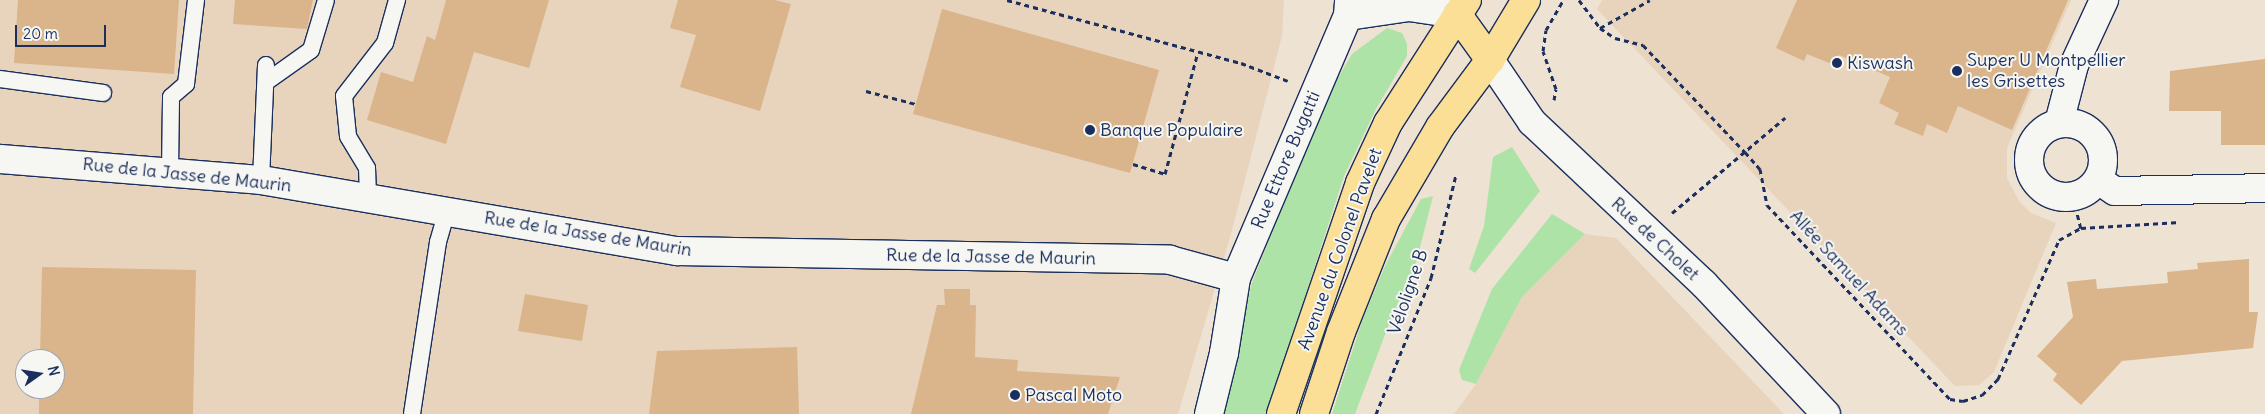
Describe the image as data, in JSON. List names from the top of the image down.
{
  "streets": {
    "main road": ["Avenue du Colonel Pavelet"],
    "street": ["Rue Ettore Bugatti", "Rue de la Jasse de Maurin", "Rue de Cholet"],
    "path": ["Allée Samuel Adams", "Véloligne B"]
  },
  "crossings": [
    ["Rue Ettore Bugatti", "Rue de la Jasse de Maurin"],
    ["Rue Ettore Bugatti", "Avenue du Colonel Pavelet"],
    ["Rue de Cholet", "Avenue du Colonel Pavelet"]
  ],
  "places": [
    "Kiswash",
    "Super U Montpellier les Grisettes",
    "Banque Populaire",
    "Pascal Moto"
  ],
  "scale_bar": "20 m",
  "north": "right"
}
